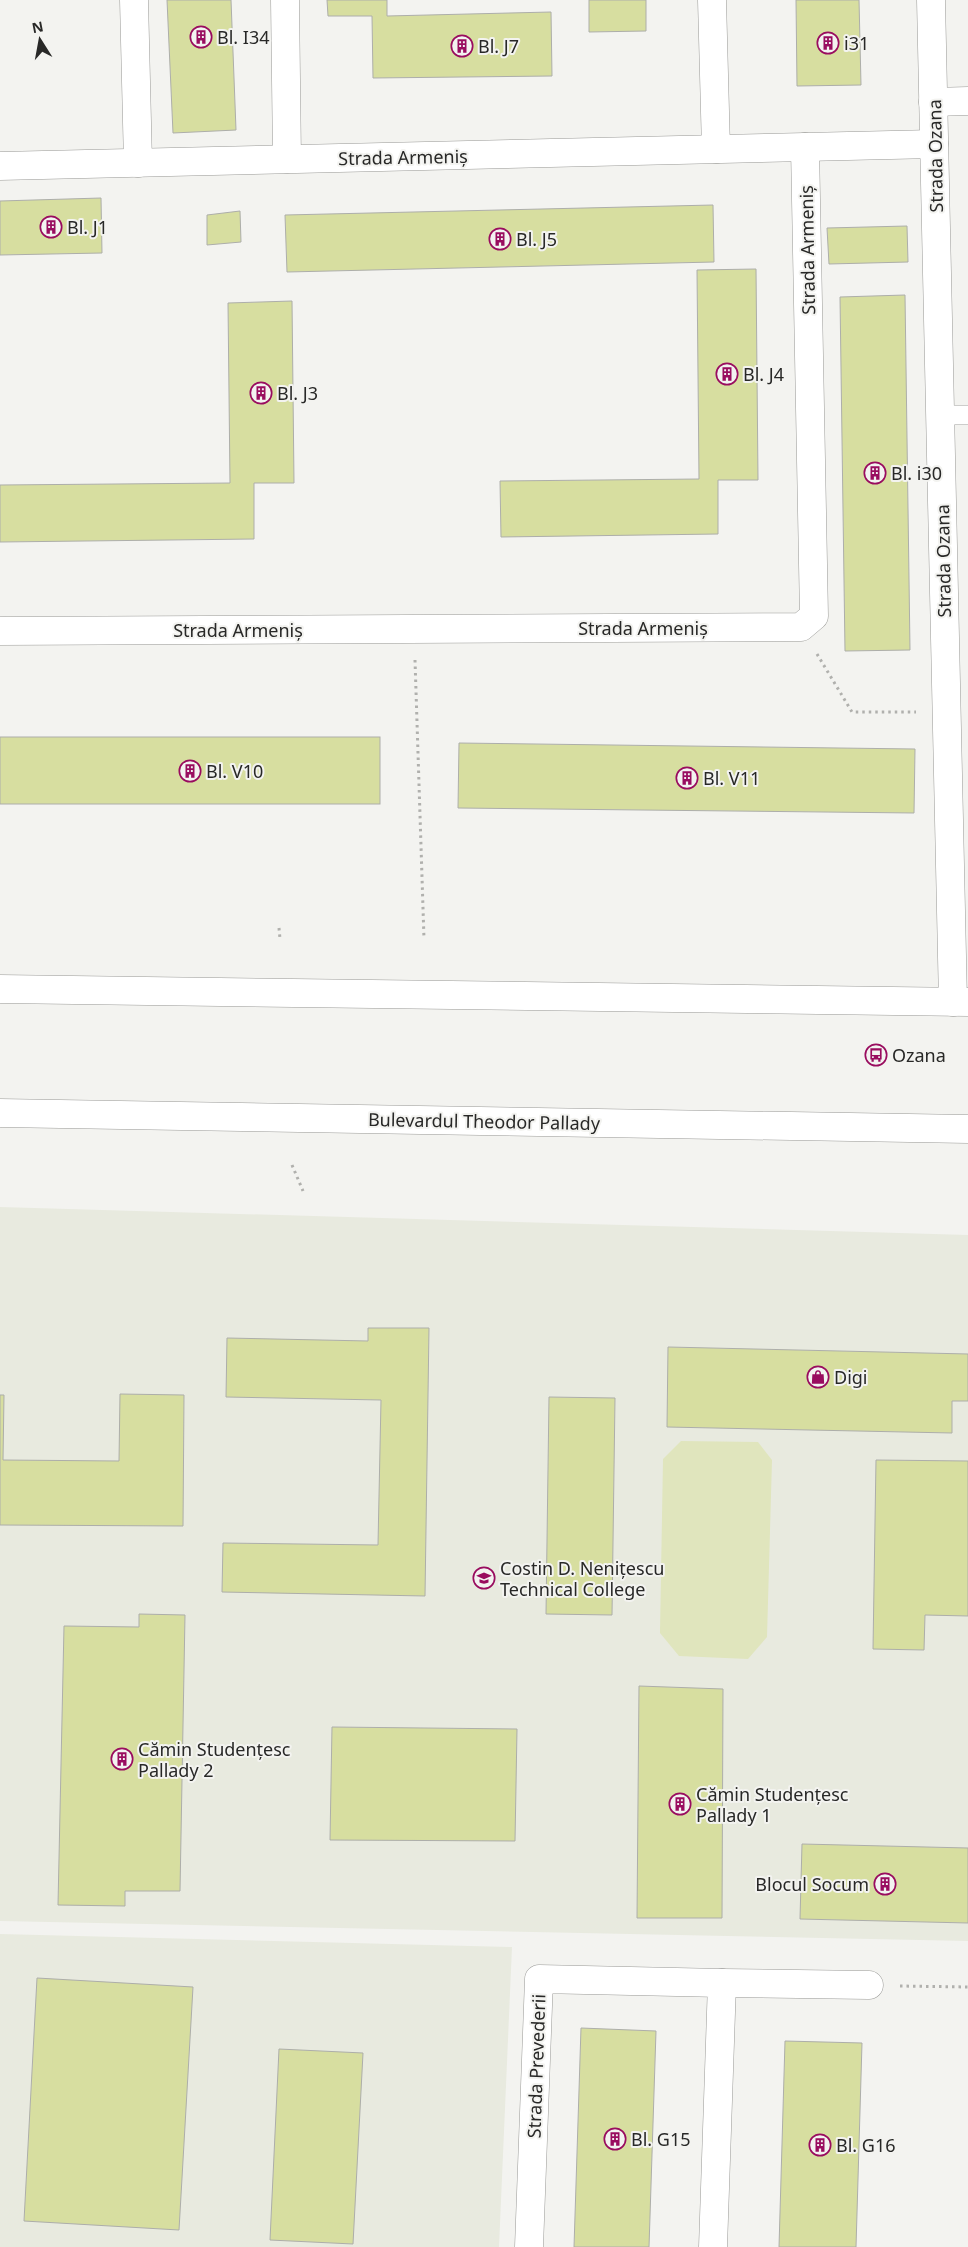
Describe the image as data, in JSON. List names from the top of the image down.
{
  "streets": {
    "street": [
      "Strada Ozana",
      "Strada Armeniș",
      "Bulevardul Theodor Pallady",
      "Strada Prevederii"
    ]
  },
  "crossings": [
    ["Strada Ozana", "Strada Armeniș"]
  ],
  "places": {
    "building": [
      "Bl. I34",
      "i31",
      "Bl. J7",
      "Bl. J1",
      "Bl. J5",
      "Bl. J4",
      "Bl. J3",
      "Bl. i30",
      "Bl. V10",
      "Bl. V11",
      "Cămin Studențesc Pallady 2",
      "Cămin Studențesc Pallady 1",
      "Blocul Socum",
      "Bl. G15",
      "Bl. G16"
    ],
    "bus stop": ["Ozana"],
    "shop": ["Digi"],
    "school or university": ["Costin D. Nenițescu Technical College"]
  },
  "north": "top"
}
